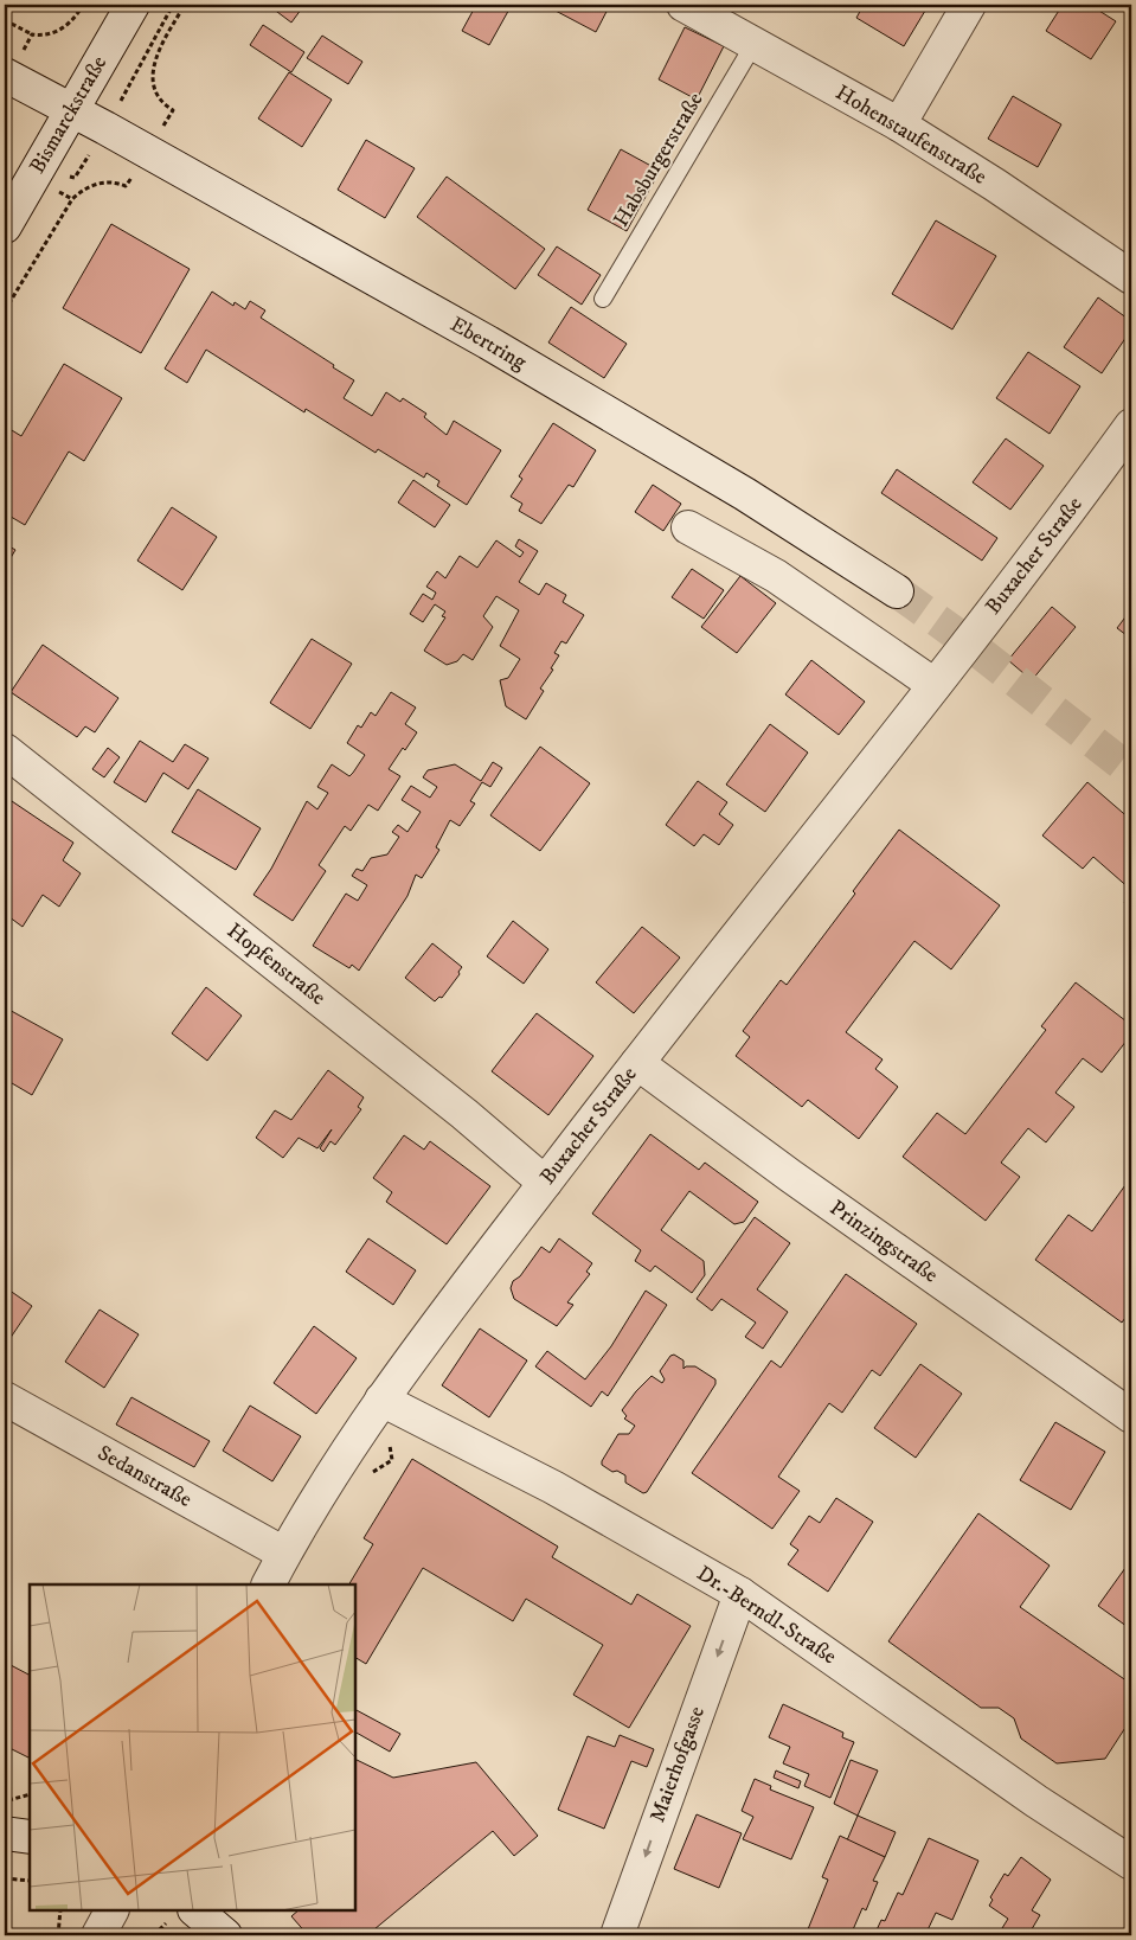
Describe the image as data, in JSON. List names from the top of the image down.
{
  "streets": {
    "street": [
      "Bismarckstraße",
      "Hohenstaufenstraße",
      "Ebertring",
      "Buxacher Straße",
      "Hopfenstraße",
      "Prinzingstraße",
      "Sedanstraße",
      "Dr.-Berndl-Straße",
      "Maierhofgasse"
    ],
    "lane": ["Habsburgerstraße"]
  },
  "crossings": [
    ["Bismarckstraße", "Ebertring"],
    ["Hohenstaufenstraße", "Habsburgerstraße"],
    ["Buxacher Straße", "Hopfenstraße"],
    ["Buxacher Straße", "Prinzingstraße"],
    ["Buxacher Straße", "Sedanstraße"],
    ["Buxacher Straße", "Dr.-Berndl-Straße"],
    ["Dr.-Berndl-Straße", "Maierhofgasse"]
  ],
  "one_way": ["Maierhofgasse"]
}
